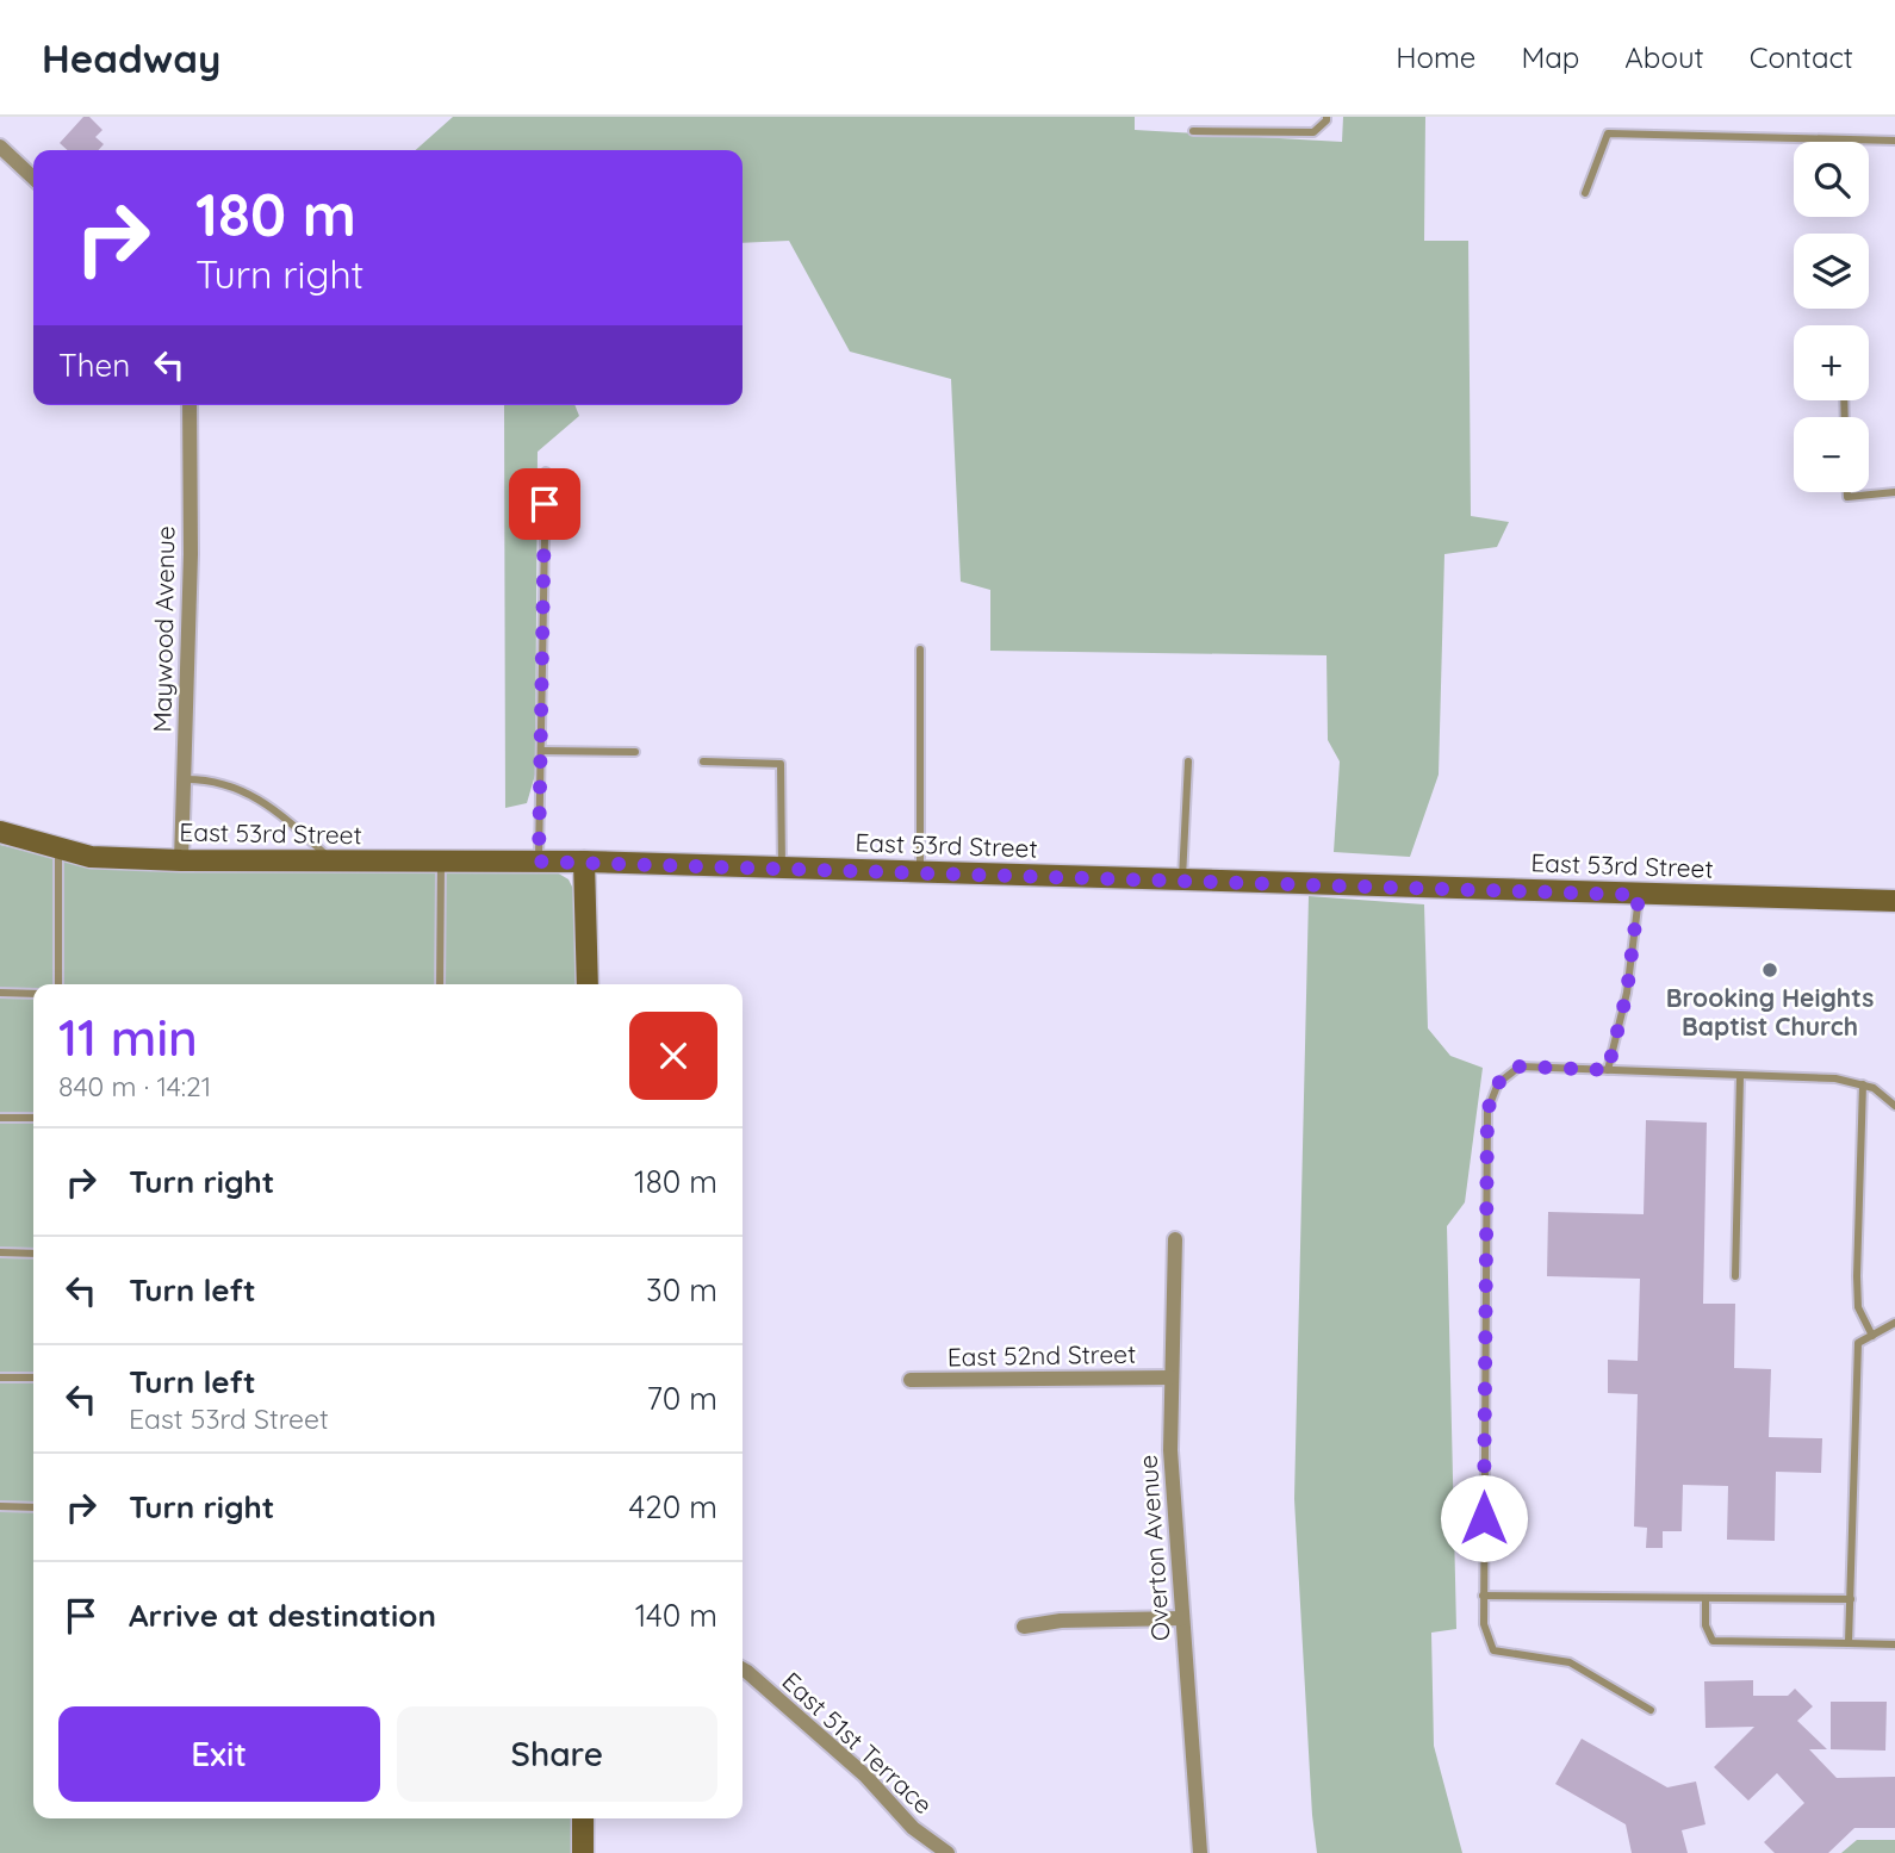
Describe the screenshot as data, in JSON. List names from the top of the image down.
{
  "streets": {
    "street": [
      "Maywood Avenue",
      "East 53rd Street",
      "East 52nd Street",
      "Overton Avenue",
      "East 51st Terrace"
    ]
  },
  "crossings": [
    ["Maywood Avenue", "East 53rd Street"],
    ["East 52nd Street", "Overton Avenue"]
  ],
  "places": ["Brooking Heights Baptist Church"],
  "page": {
    "header": "Headway",
    "nav": [
      "Home",
      "Map",
      "About",
      "Contact"
    ],
    "map_buttons": ["+", "−"],
    "turn": ["180 m", "Turn right"],
    "then": "Then",
    "heading": ["11 min", "840 m · 14:21"],
    "list": [
      {
        "name": "Turn right",
        "value": "180 m"
      },
      {
        "name": "Turn left",
        "value": "30 m"
      },
      {
        "name": "Turn left",
        "note": "East 53rd Street",
        "value": "70 m"
      },
      {
        "name": "Turn right",
        "value": "420 m"
      },
      {
        "name": "Arrive at destination",
        "value": "140 m"
      }
    ],
    "buttons": ["Exit", "Share"]
  }
}
